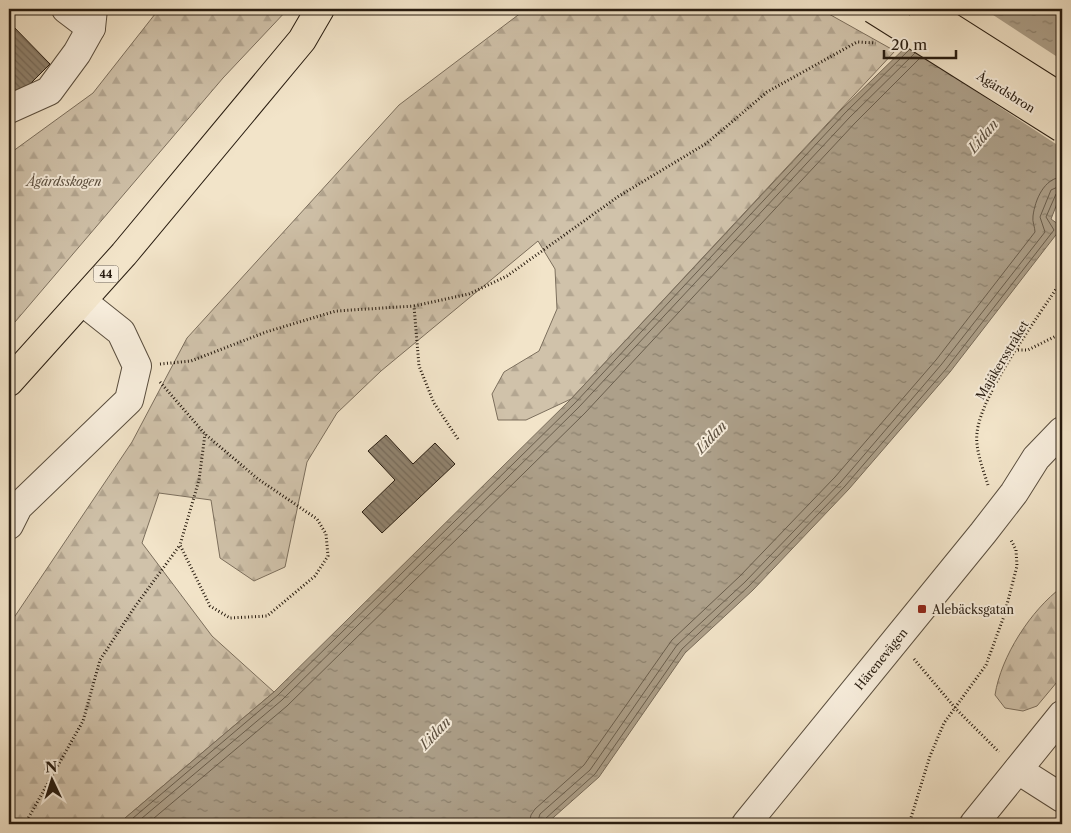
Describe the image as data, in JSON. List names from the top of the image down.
{
  "streets": {
    "main road": ["Ågårdsbron", "44"],
    "street": ["Härenevägen"],
    "path": ["Majåkersstråket"]
  },
  "water": ["Lidan"],
  "parks": ["Ågårdsskogen"],
  "places": {
    "transit": ["Alebäcksgatan"]
  },
  "scale_bar": "20 m",
  "north": "top"
}
